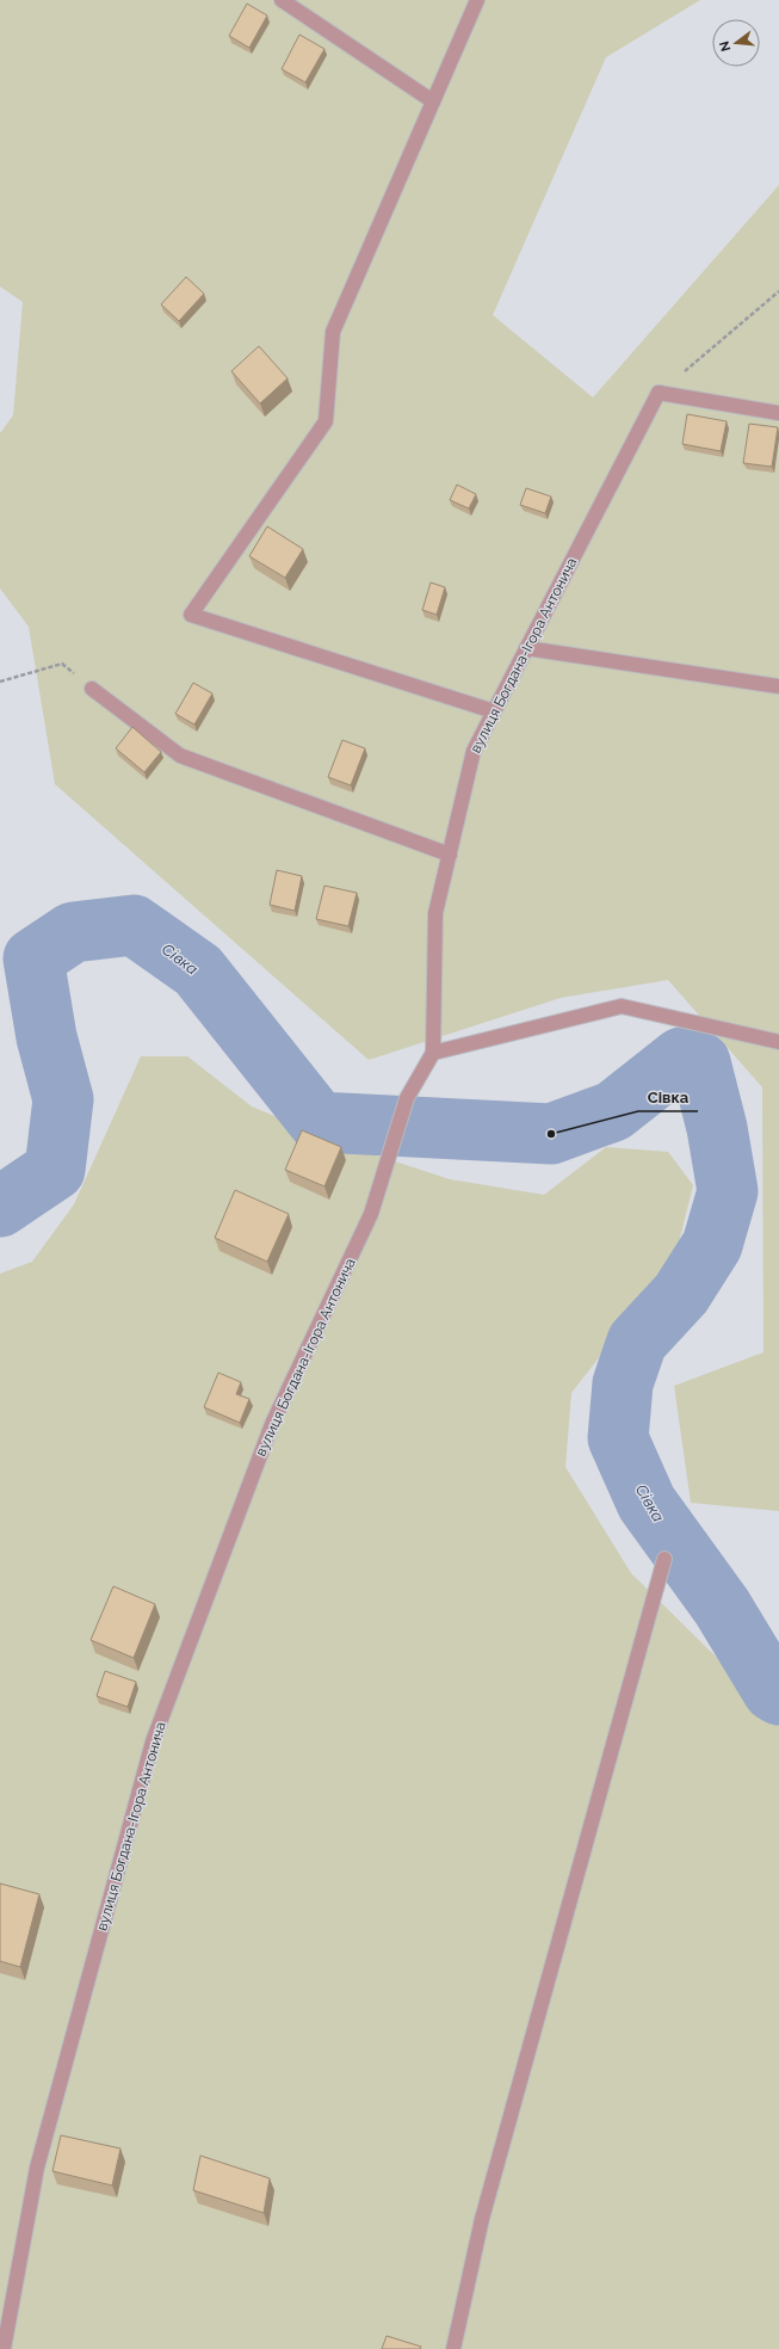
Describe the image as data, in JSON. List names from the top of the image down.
{
  "streets": {
    "street": ["вулиця Богдана-Ігора Антонича"]
  },
  "water": ["Сівка"],
  "places": ["Сівка"],
  "north": "left"
}
